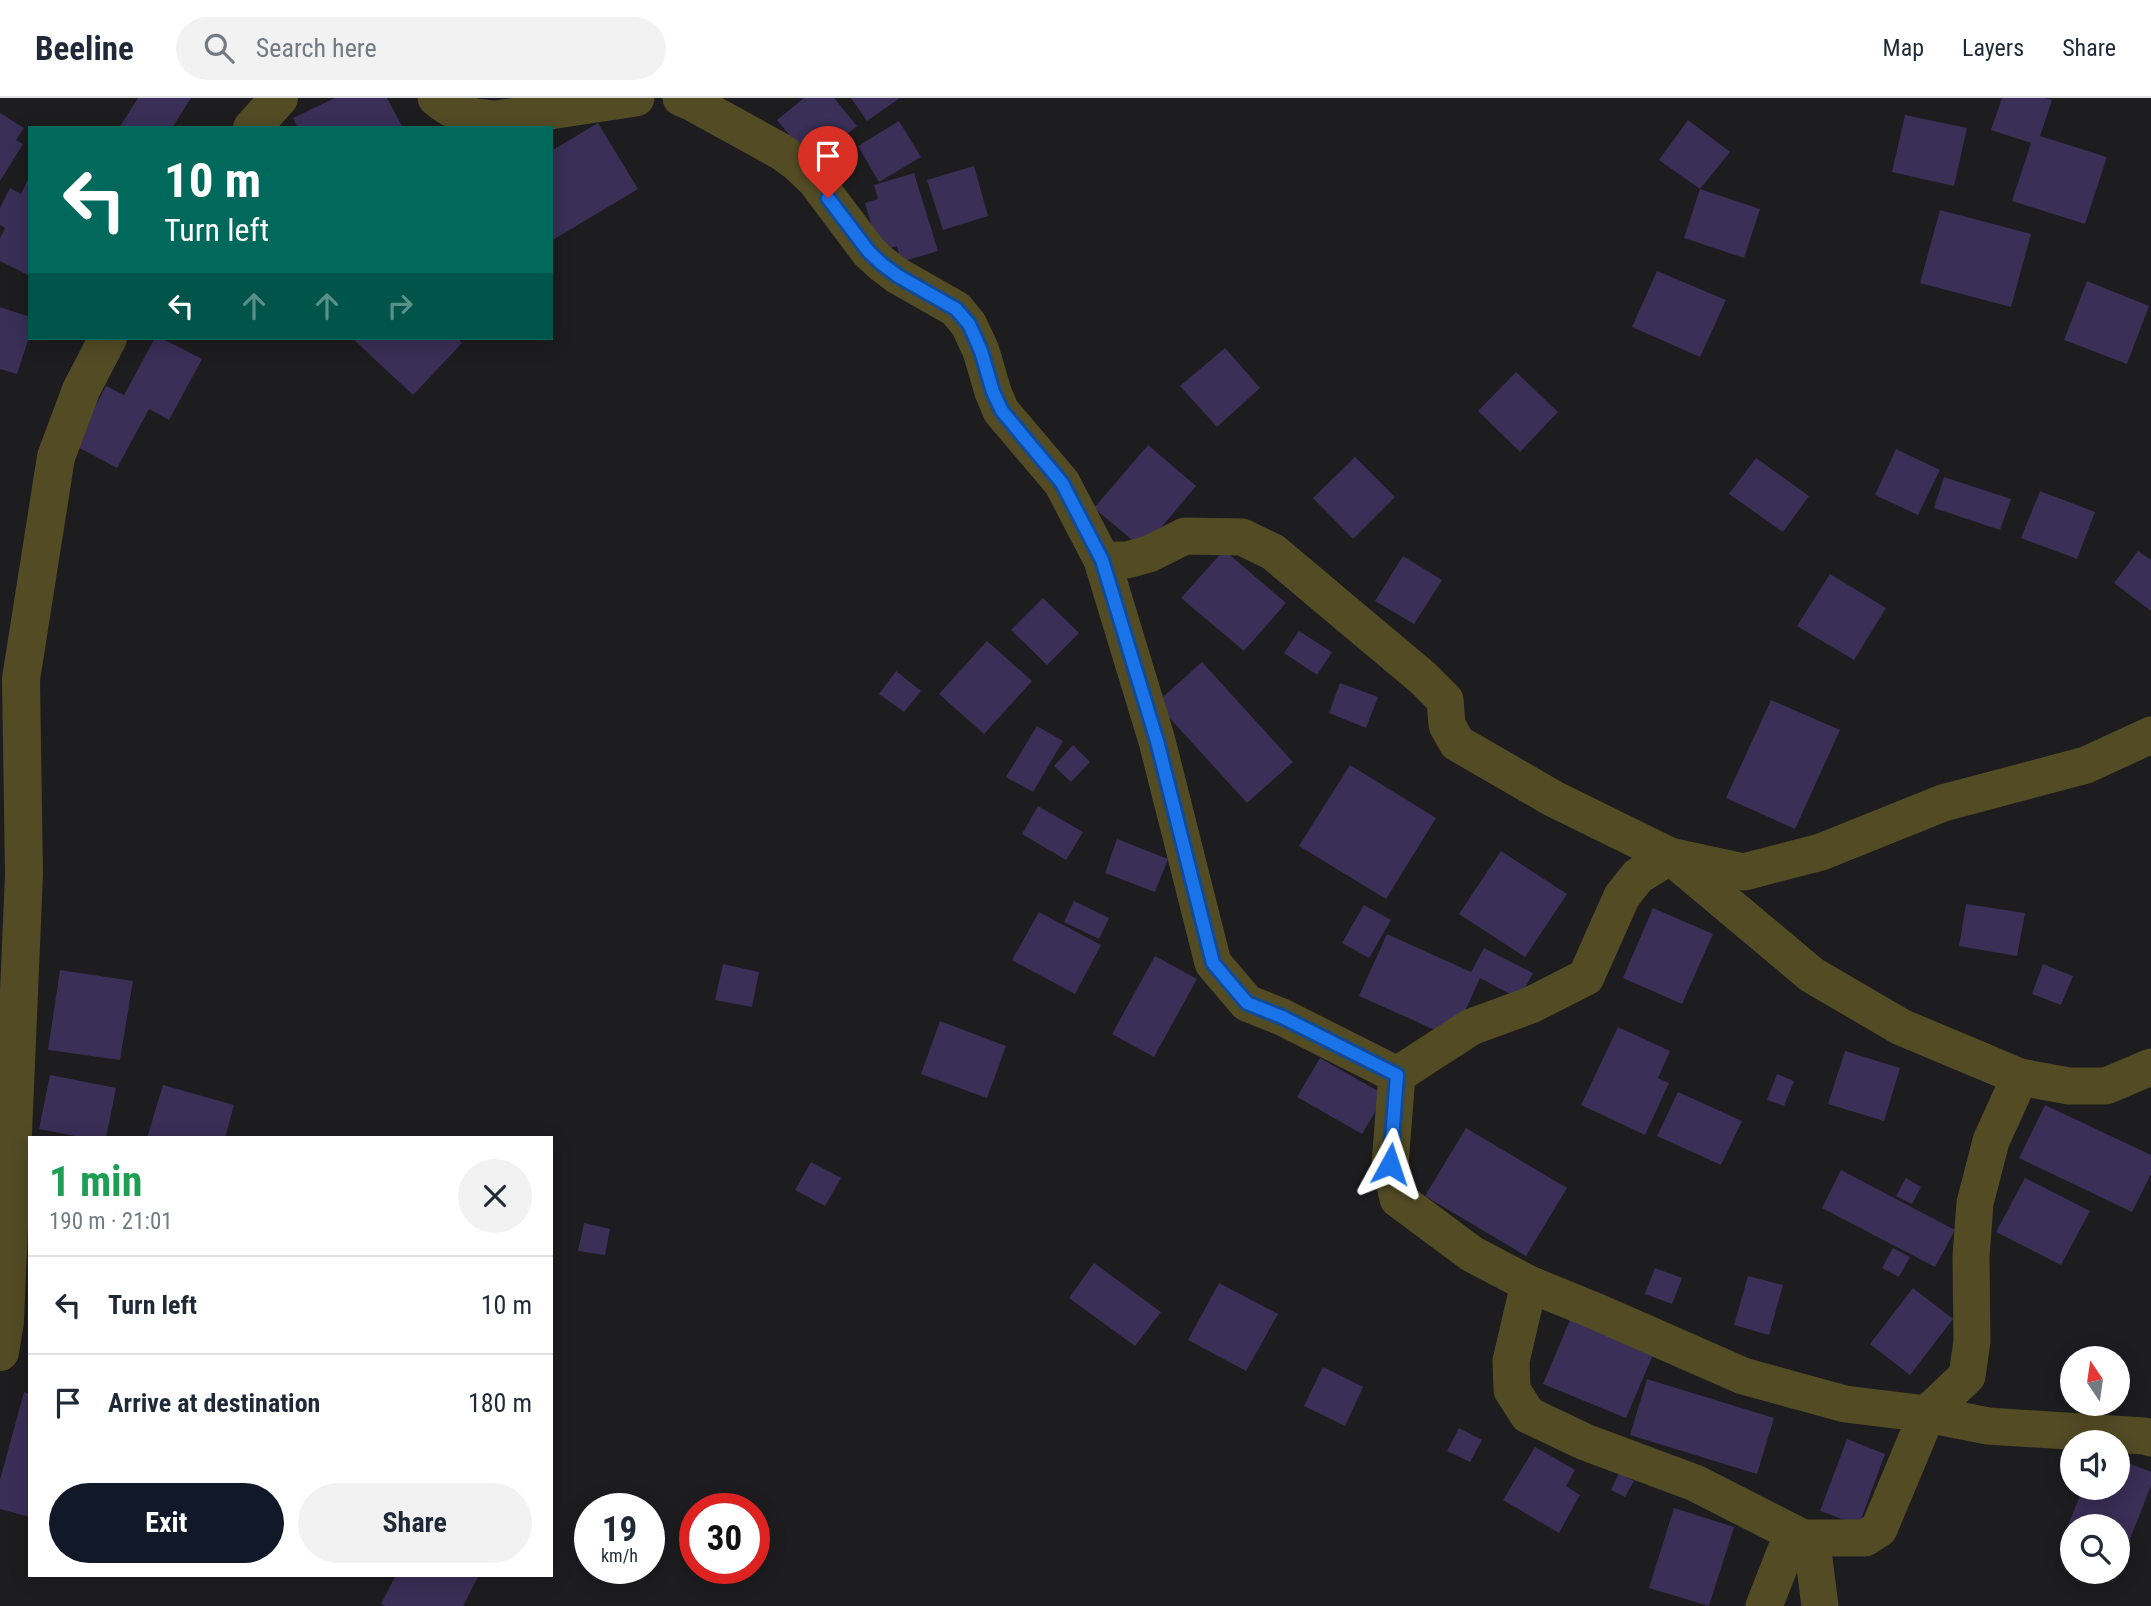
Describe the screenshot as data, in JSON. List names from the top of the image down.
{
  "north": "top",
  "page": {
    "header": "Beeline",
    "search": "Search here",
    "nav": ["Map", "Layers", "Share"],
    "turn": ["10 m", "Turn left"],
    "heading": ["1 min", "190 m · 21:01"],
    "list": [
      {
        "name": "Turn left",
        "value": "10 m"
      },
      {
        "name": "Arrive at destination",
        "value": "180 m"
      }
    ],
    "buttons": ["Exit", "Share"],
    "speed": "19 km/h",
    "limit": "30"
  }
}
